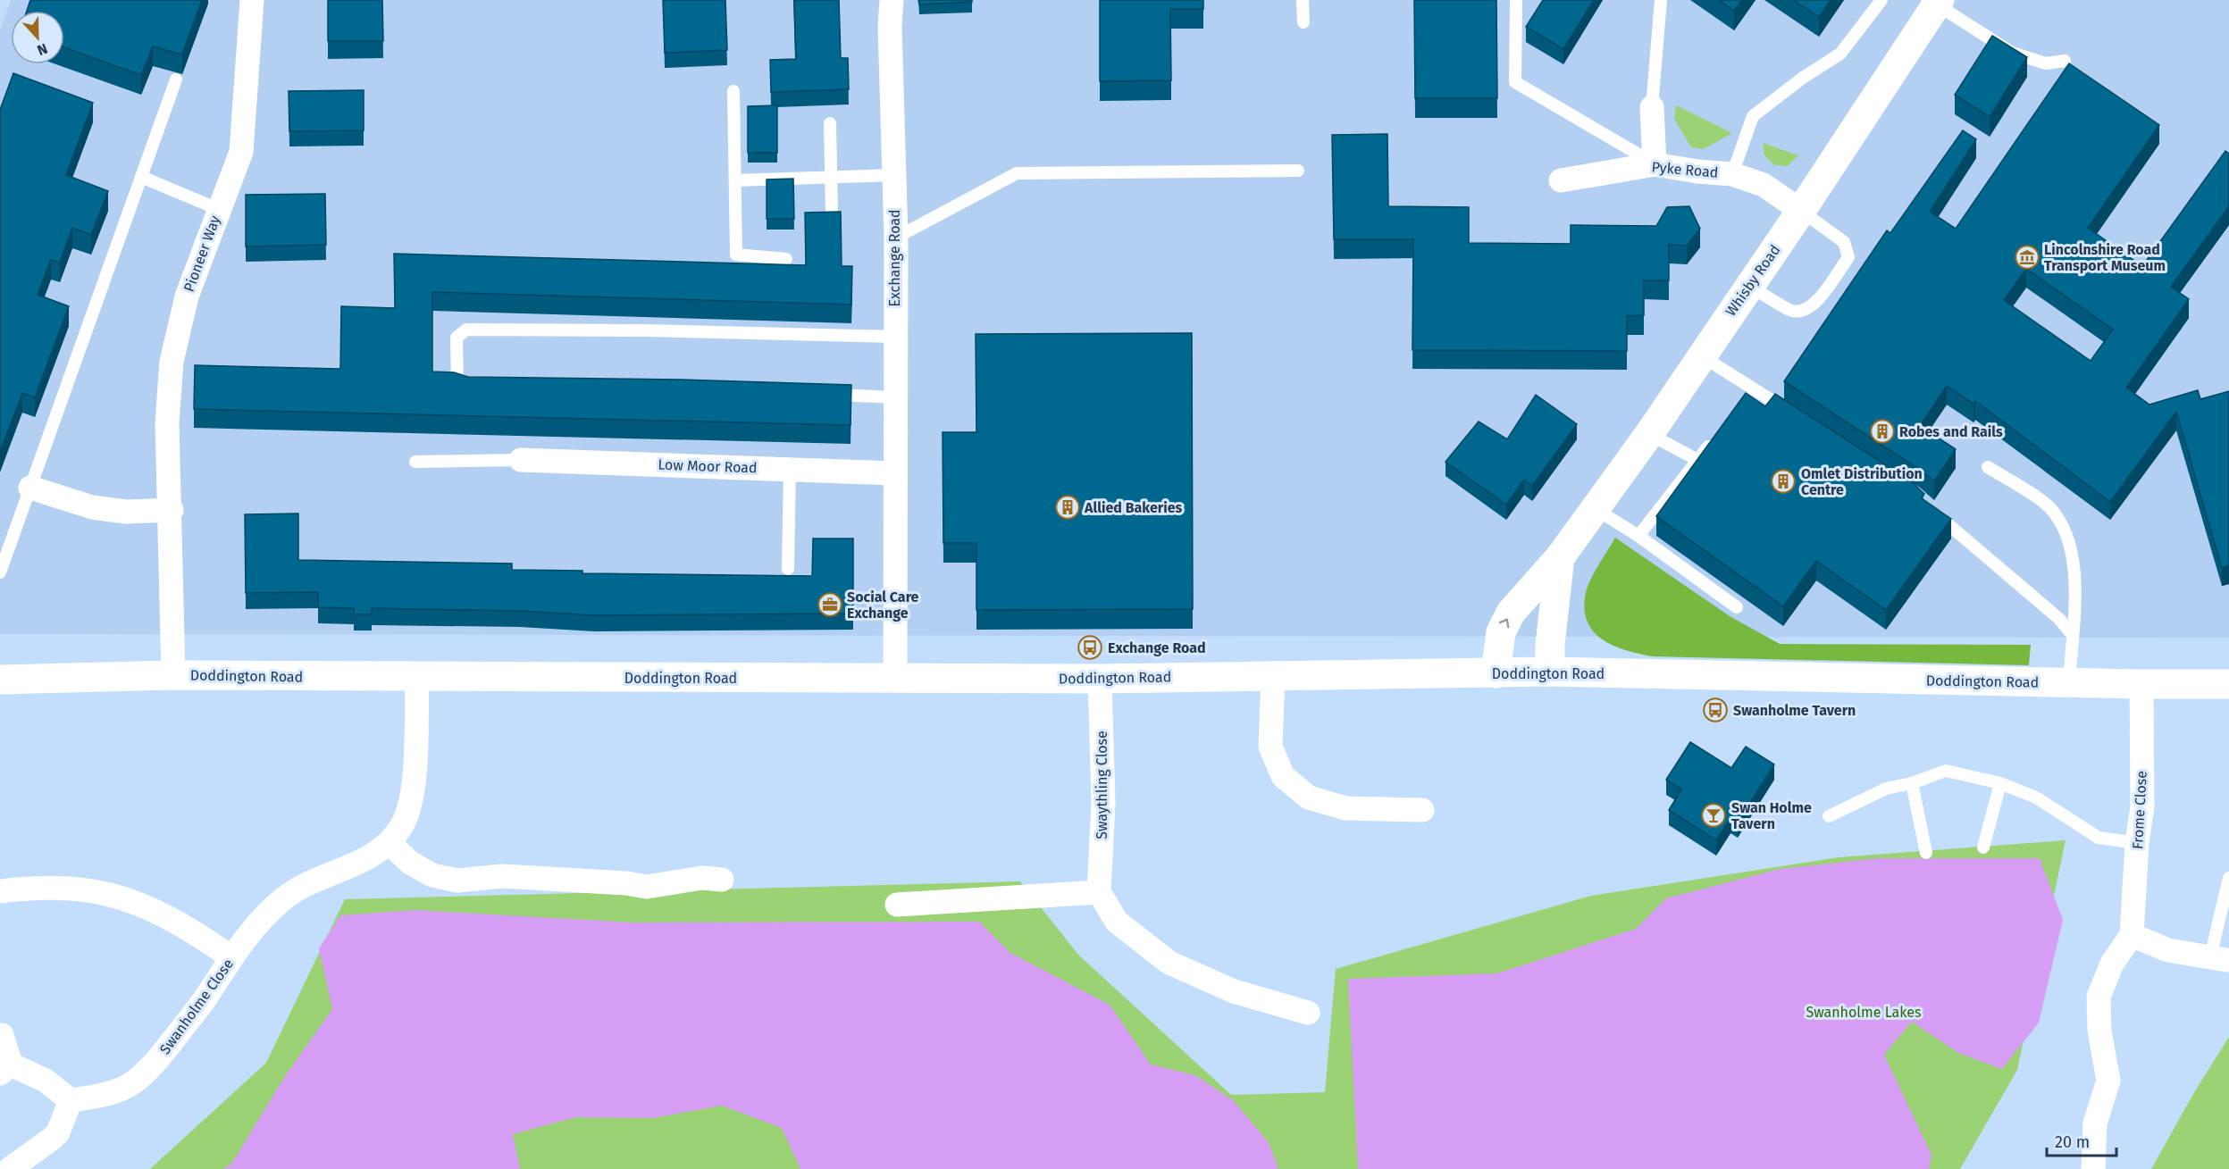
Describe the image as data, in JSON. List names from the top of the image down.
{
  "streets": {
    "main road": ["Whisby Road", "Doddington Road"],
    "street": [
      "Pyke Road",
      "Pioneer Way",
      "Exchange Road",
      "Low Moor Road",
      "Swaythling Close",
      "Frome Close",
      "Swanholme Close"
    ]
  },
  "crossings": [
    ["Pyke Road", "Whisby Road"],
    ["Pioneer Way", "Doddington Road"],
    ["Exchange Road", "Low Moor Road"],
    ["Exchange Road", "Doddington Road"],
    ["Whisby Road", "Doddington Road"],
    ["Doddington Road", "Swaythling Close"],
    ["Doddington Road", "Frome Close"],
    ["Doddington Road", "Swanholme Close"]
  ],
  "parks": ["Swanholme Lakes"],
  "places": {
    "museum": ["Lincolnshire Road Transport Museum"],
    "building": ["Robes and Rails", "Omlet Distribution Centre", "Allied Bakeries"],
    "office": ["Social Care Exchange"],
    "bus stop": ["Exchange Road", "Swanholme Tavern"],
    "bar": ["Swan Holme Tavern"]
  },
  "scale_bar": "20 m",
  "north": "bottom"
}
